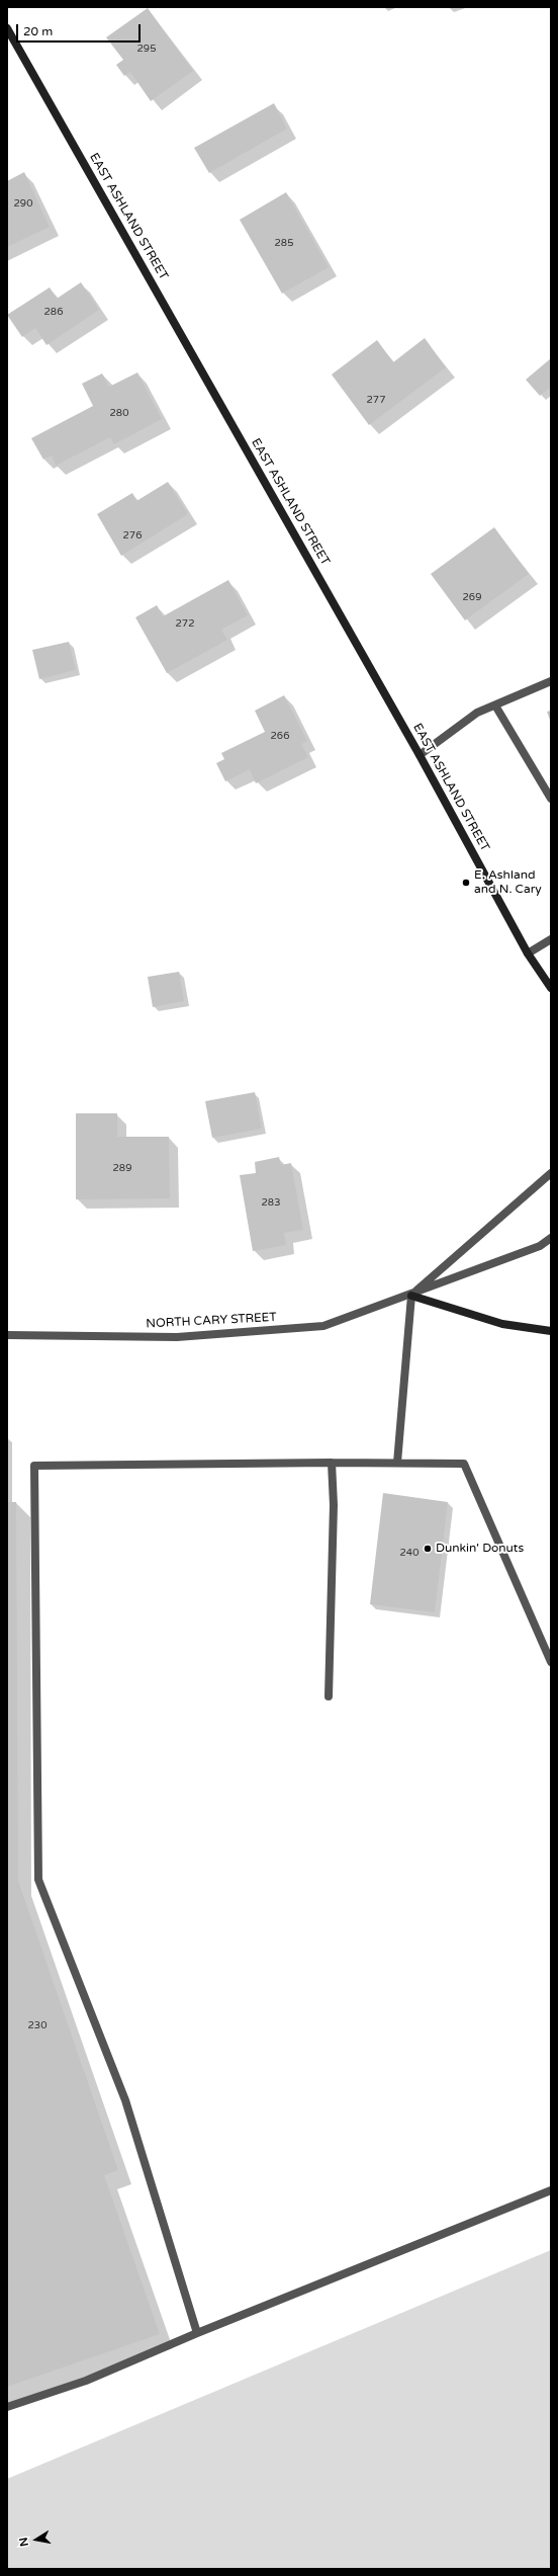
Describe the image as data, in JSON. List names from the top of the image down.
{
  "streets": {
    "main road": ["EAST ASHLAND STREET"],
    "street": ["NORTH CARY STREET"]
  },
  "places": ["E. Ashland and N. Cary", "Dunkin' Donuts"],
  "house_numbers": [
    "295",
    "290",
    "285",
    "286",
    "277",
    "280",
    "276",
    "269",
    "272",
    "266",
    "289",
    "283",
    "240",
    "230"
  ],
  "scale_bar": "20 m",
  "north": "left"
}
